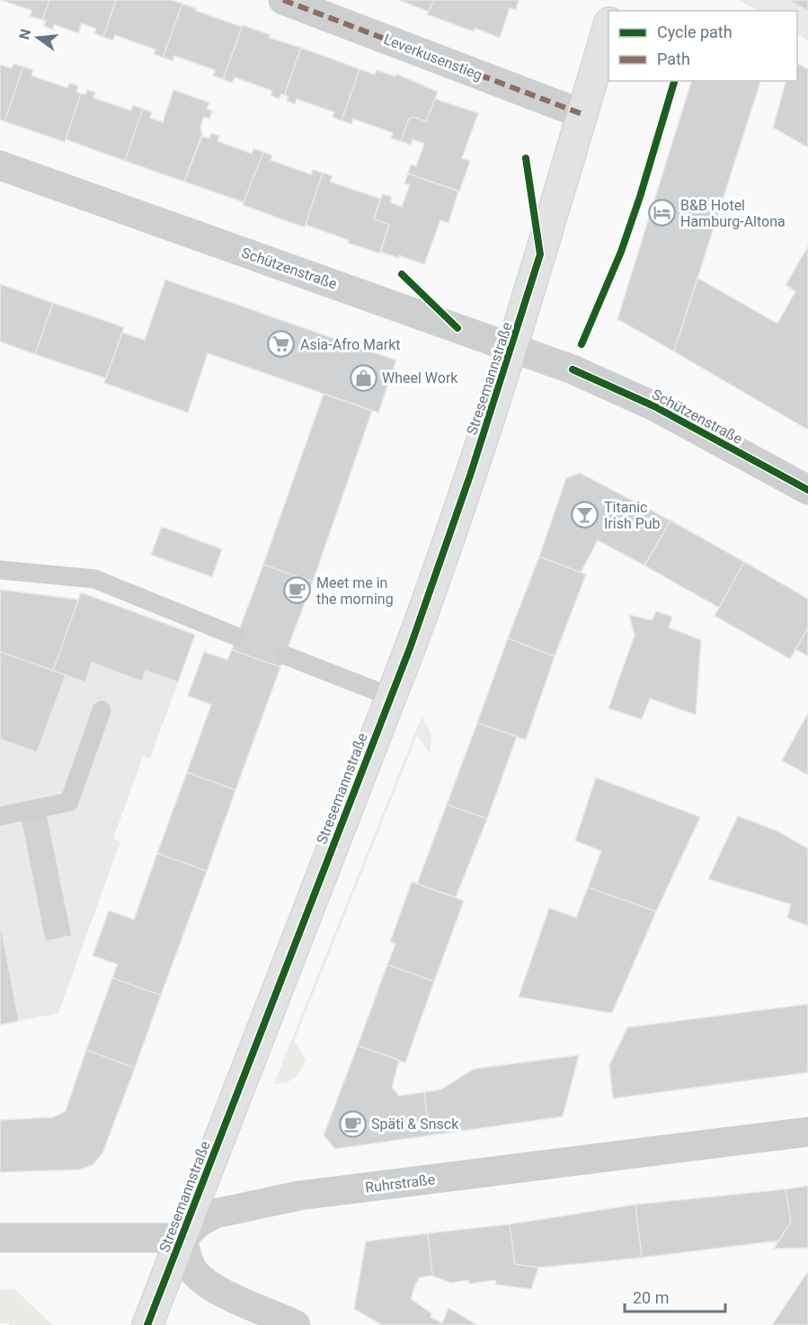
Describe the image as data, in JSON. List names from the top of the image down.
{
  "streets": {
    "main road": ["Stresemannstraße"],
    "street": ["Leverkusenstieg", "Schützenstraße", "Ruhrstraße"]
  },
  "crossings": [
    ["Leverkusenstieg", "Stresemannstraße"],
    ["Schützenstraße", "Stresemannstraße"],
    ["Stresemannstraße", "Ruhrstraße"]
  ],
  "places": {
    "hotel": ["B&B Hotel Hamburg-Altona"],
    "supermarket": ["Asia-Afro Markt"],
    "shop": ["Wheel Work"],
    "bar": ["Titanic Irish Pub"],
    "cafe": ["Meet me in the morning", "Späti & Snsck"]
  },
  "legend": ["Cycle path", "Path"],
  "scale_bar": "20 m",
  "north": "left"
}
